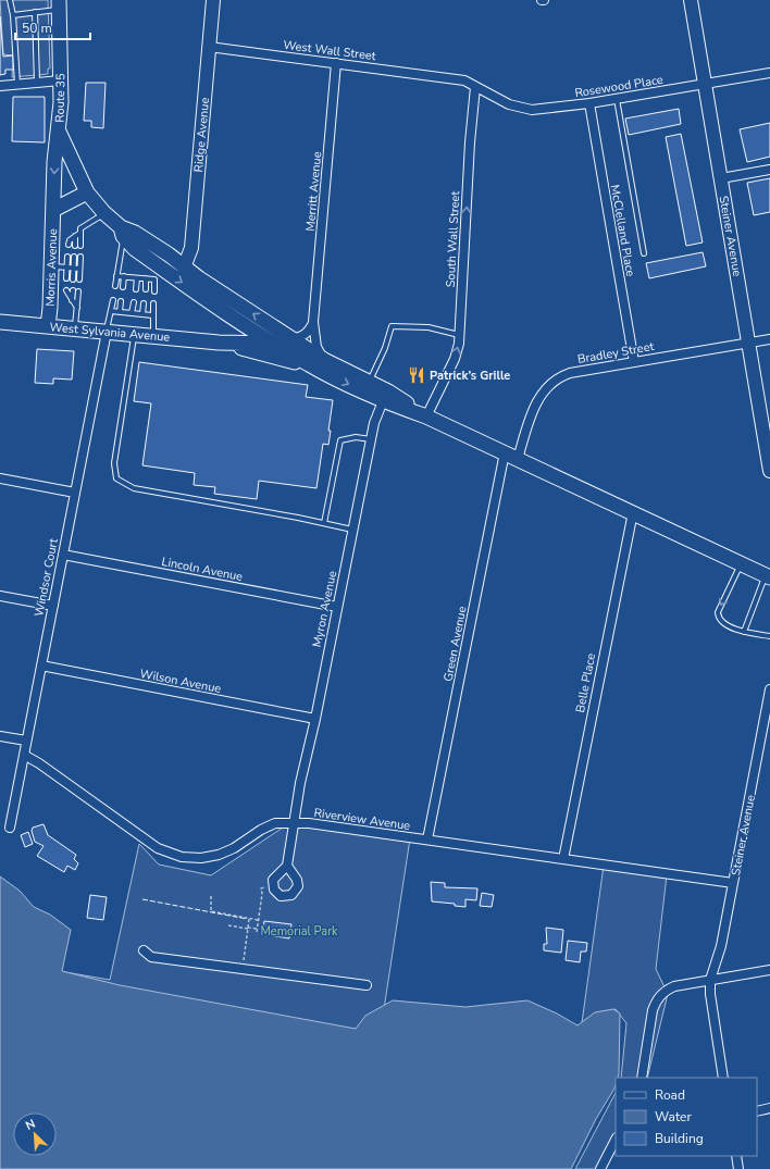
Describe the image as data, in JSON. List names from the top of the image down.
{
  "streets": {
    "main road": ["Route 35", "Morris Avenue", "West Sylvania Avenue"],
    "street": [
      "West Wall Street",
      "Rosewood Place",
      "Ridge Avenue",
      "Merritt Avenue",
      "McClelland Place",
      "Steiner Avenue",
      "South Wall Street",
      "Bradley Street",
      "Lincoln Avenue",
      "Windsor Court",
      "Myron Avenue",
      "Green Avenue",
      "Wilson Avenue",
      "Belle Place",
      "Riverview Avenue"
    ]
  },
  "crossings": [
    ["West Wall Street", "Rosewood Place"],
    ["West Wall Street", "Ridge Avenue"],
    ["West Wall Street", "Merritt Avenue"],
    ["West Wall Street", "South Wall Street"],
    ["Rosewood Place", "McClelland Place"],
    ["Rosewood Place", "Steiner Avenue"],
    ["Rosewood Place", "South Wall Street"],
    ["Route 35", "Morris Avenue"],
    ["Merritt Avenue", "West Sylvania Avenue"],
    ["McClelland Place", "Bradley Street"],
    ["Steiner Avenue", "Bradley Street"],
    ["Steiner Avenue", "Riverview Avenue"],
    ["Morris Avenue", "West Sylvania Avenue"],
    ["West Sylvania Avenue", "Windsor Court"],
    ["Lincoln Avenue", "Windsor Court"],
    ["Lincoln Avenue", "Myron Avenue"],
    ["Windsor Court", "Wilson Avenue"],
    ["Windsor Court", "Riverview Avenue"],
    ["Myron Avenue", "Wilson Avenue"],
    ["Myron Avenue", "Riverview Avenue"],
    ["Green Avenue", "Riverview Avenue"],
    ["Belle Place", "Riverview Avenue"]
  ],
  "one_way": ["South Wall Street", "Morris Avenue"],
  "parks": ["Memorial Park"],
  "places": {
    "restaurant": ["Patrick’s Grille"]
  },
  "legend": ["Road", "Water", "Building"],
  "scale_bar": "50 m",
  "north": "top left"
}
